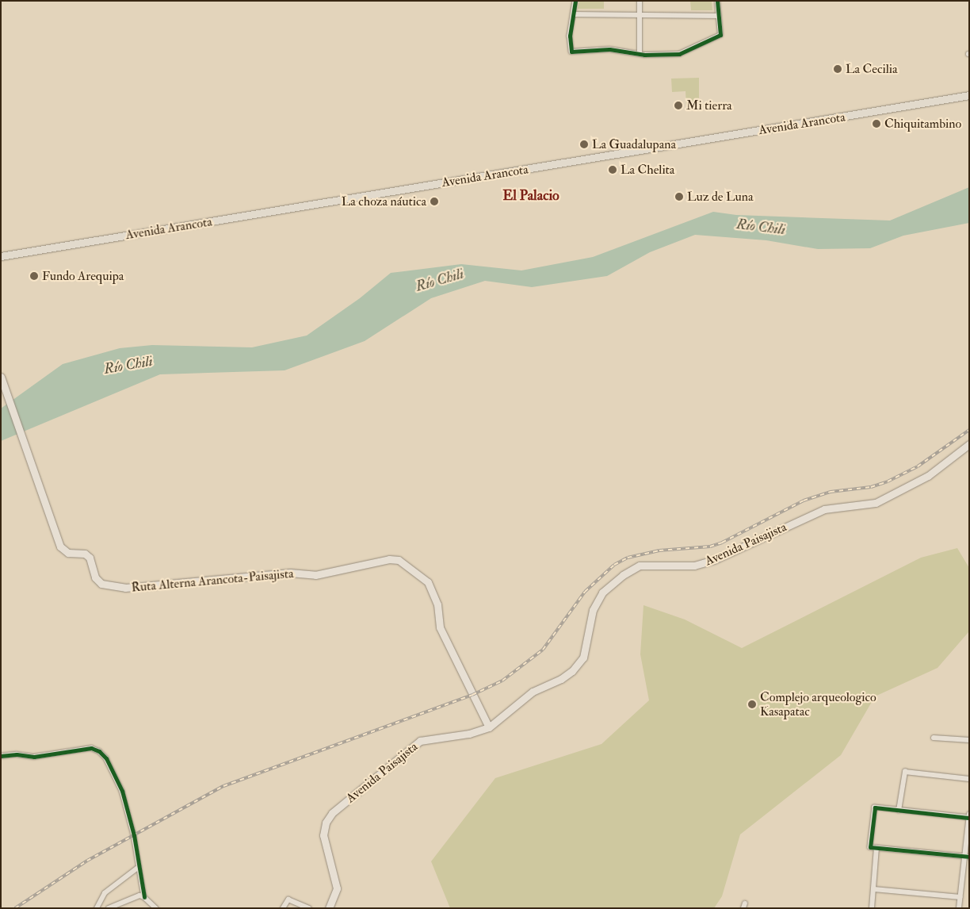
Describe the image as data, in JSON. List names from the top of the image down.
{
  "streets": {
    "main road": ["Avenida Arancota", "Avenida Paisajista", "Ruta Alterna Arancota-Paisajista"]
  },
  "crossings": [
    ["Avenida Paisajista", "Ruta Alterna Arancota-Paisajista"]
  ],
  "districts": ["El Palacio"],
  "water": ["Río Chili"],
  "places": [
    "La Cecilia",
    "Mi tierra",
    "Chiquitambino",
    "La Guadalupana",
    "La Chelita",
    "Luz de Luna",
    "La choza náutica",
    "Fundo Arequipa",
    "Complejo arqueologico Kasapatac"
  ]
}
